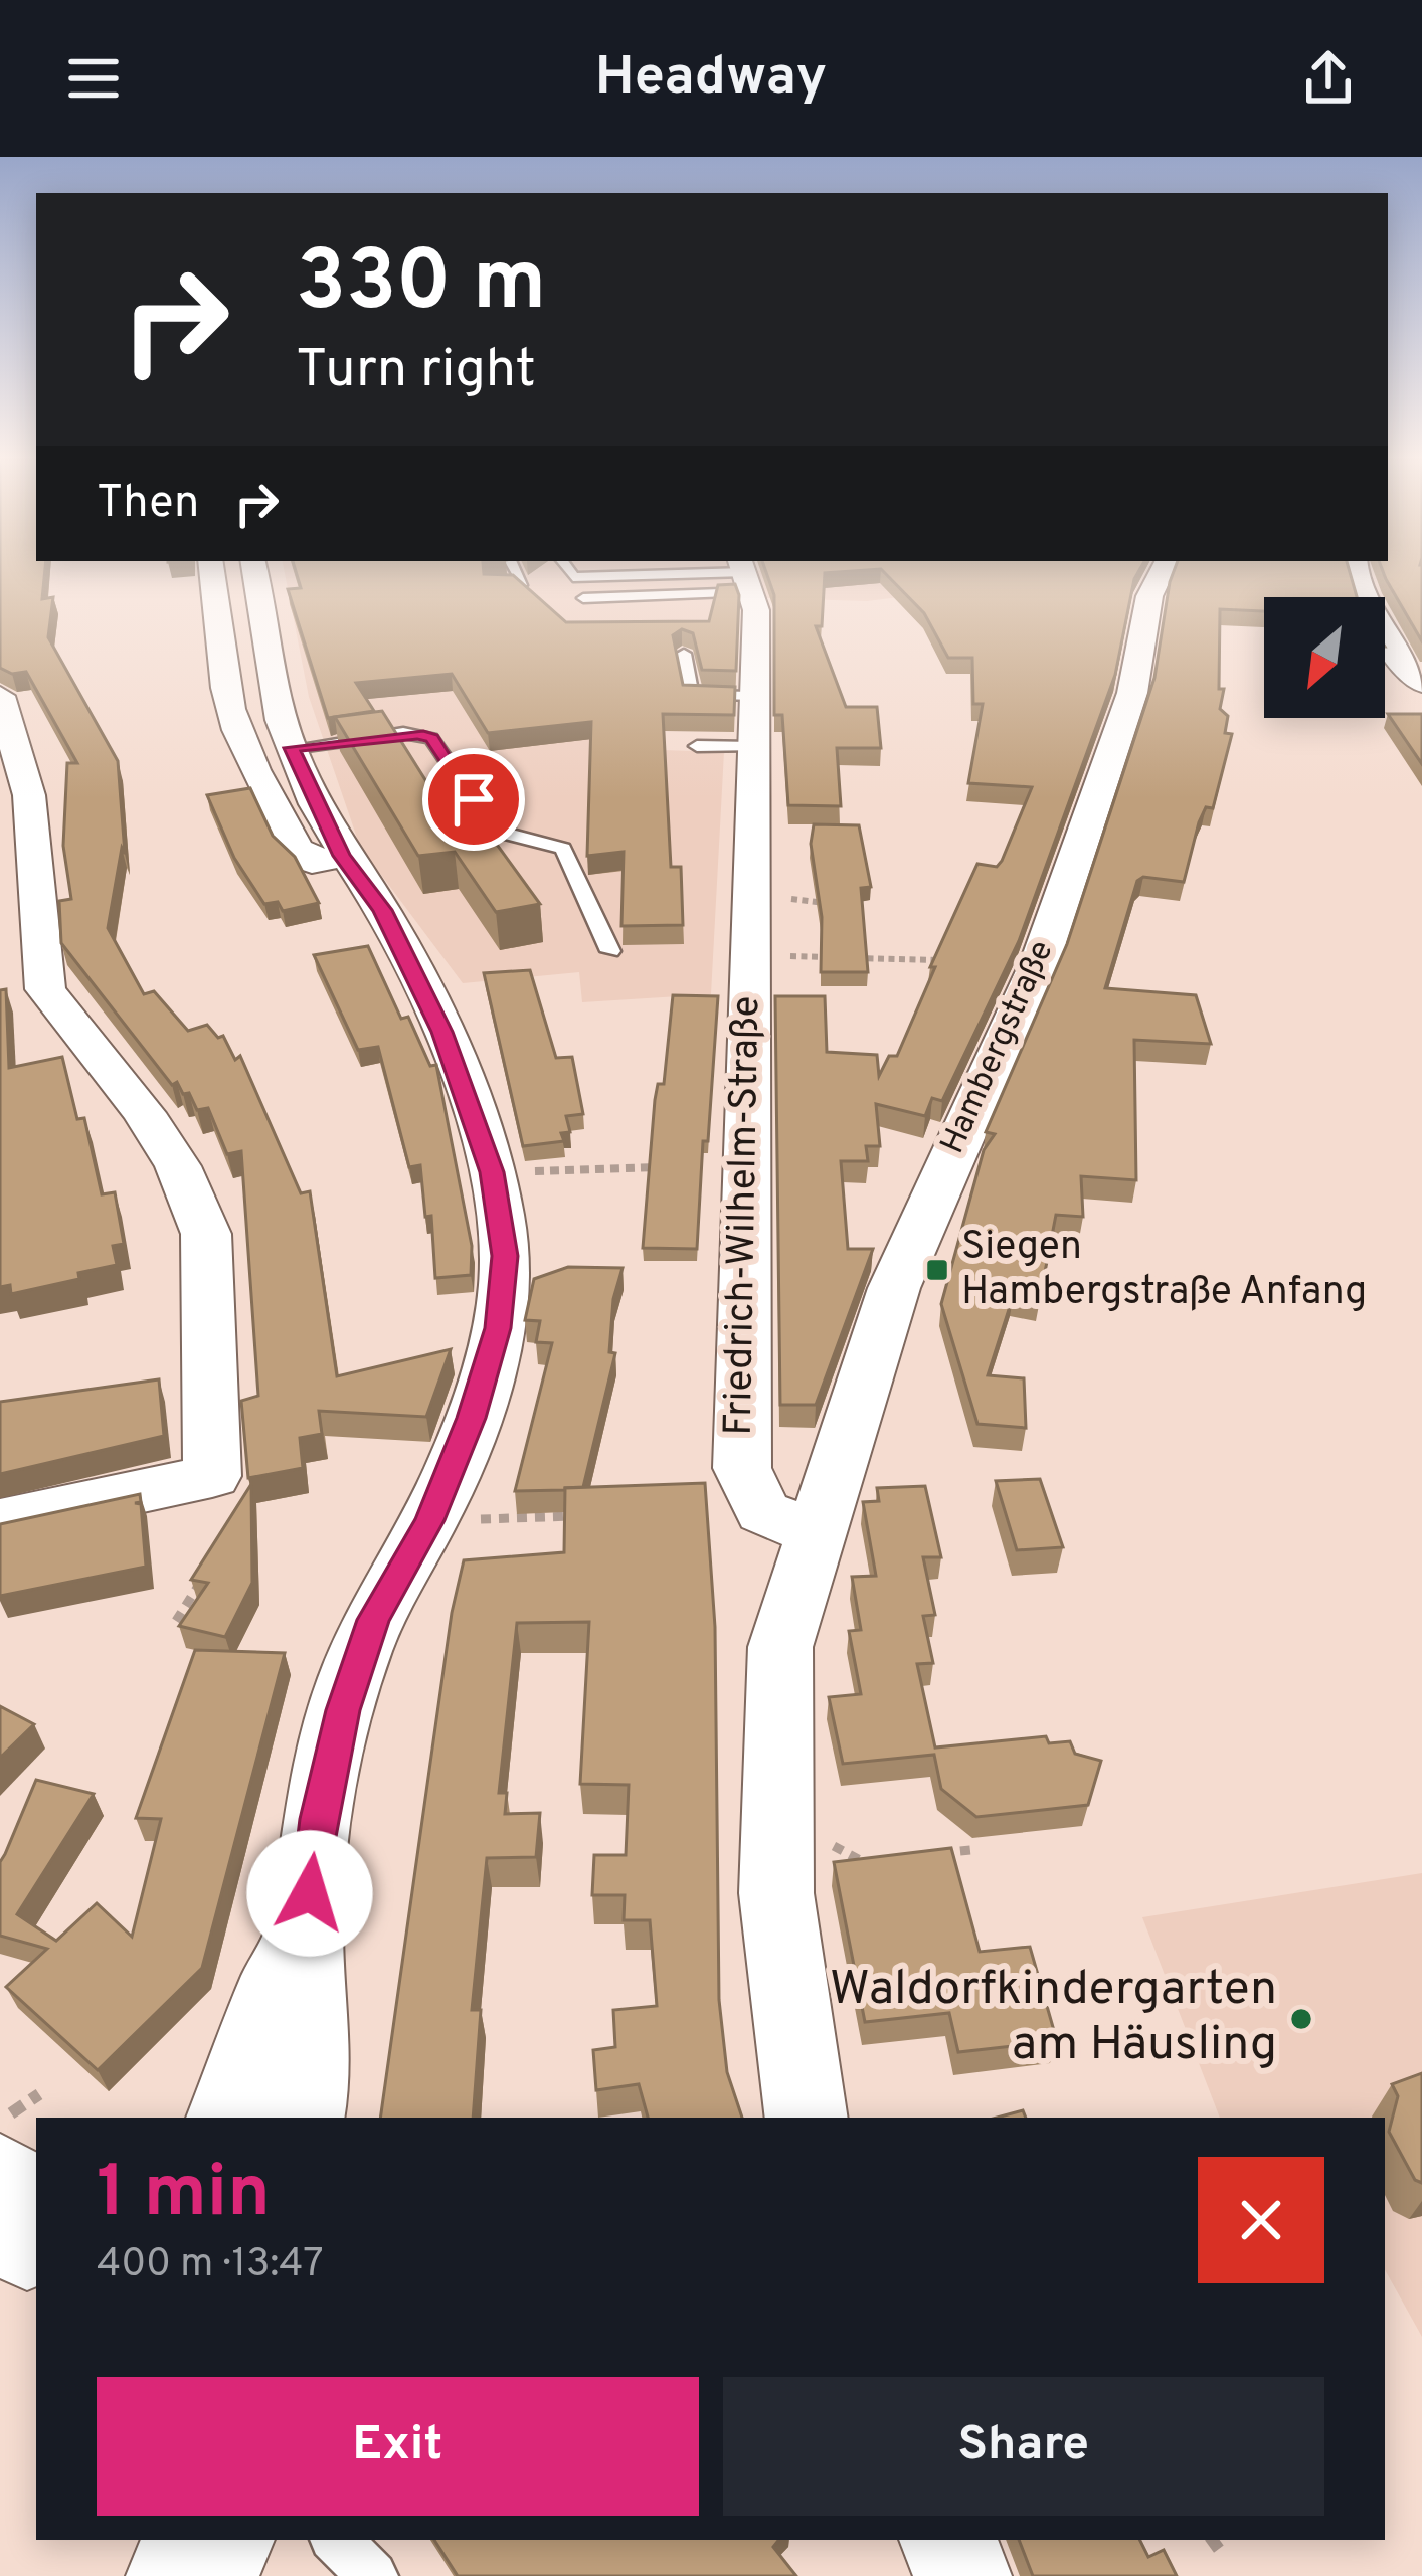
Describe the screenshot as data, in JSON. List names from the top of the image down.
{
  "streets": {
    "street": ["Hambergstraße", "Friedrich-Wilhelm-Straße"]
  },
  "crossings": [
    ["Hambergstraße", "Friedrich-Wilhelm-Straße"]
  ],
  "places": {
    "transit": ["Siegen Hambergstraße Anfang"],
    "other": ["Waldorfkindergarten am Häusling"]
  },
  "north": "bottom left",
  "page": {
    "header": "Headway",
    "turn": ["330 m", "Turn right"],
    "then": "Then",
    "heading": ["1 min", "400 m · 13:47"],
    "buttons": ["Exit", "Share"]
  }
}
